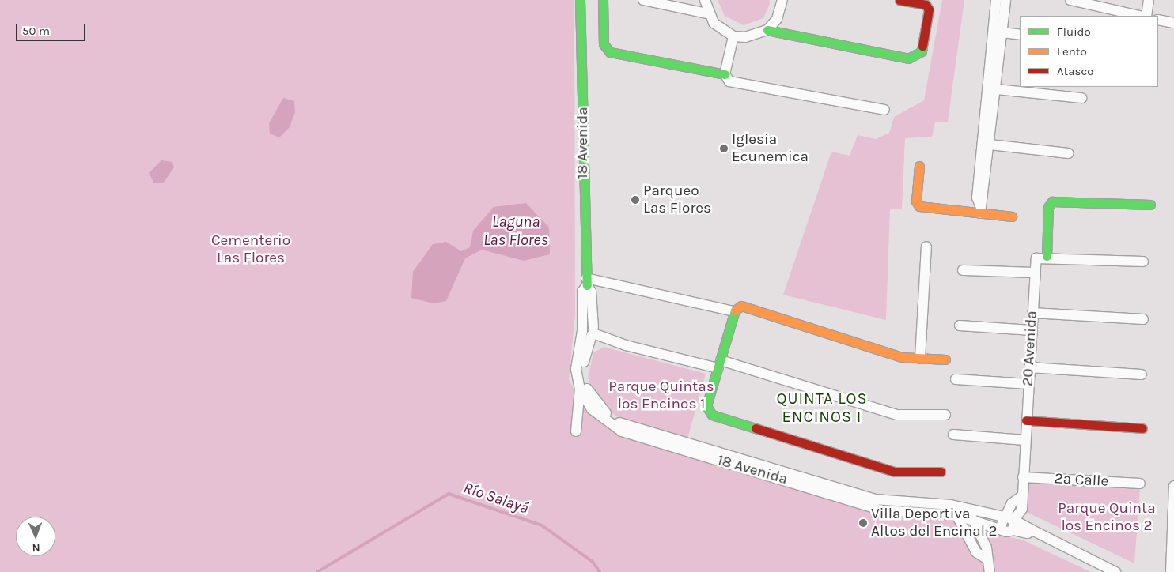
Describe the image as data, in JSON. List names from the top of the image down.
{
  "streets": {
    "street": ["18 Avenida", "20 Avenida", "2a Calle"]
  },
  "crossings": [
    ["18 Avenida", "20 Avenida"],
    ["20 Avenida", "2a Calle"]
  ],
  "districts": ["QUINTA LOS ENCINOS I"],
  "water": ["Laguna Las Flores", "Río Salayá"],
  "parks": ["Cementerio Las Flores", "Parque Quintas los Encinos 1", "Parque Quinta los Encinos 2"],
  "places": ["Iglesia Ecunemica", "Parqueo Las Flores", "Villa Deportiva Altos del Encinal 2"],
  "legend": ["Fluido", "Lento", "Atasco"],
  "scale_bar": "50 m",
  "north": "bottom"
}
